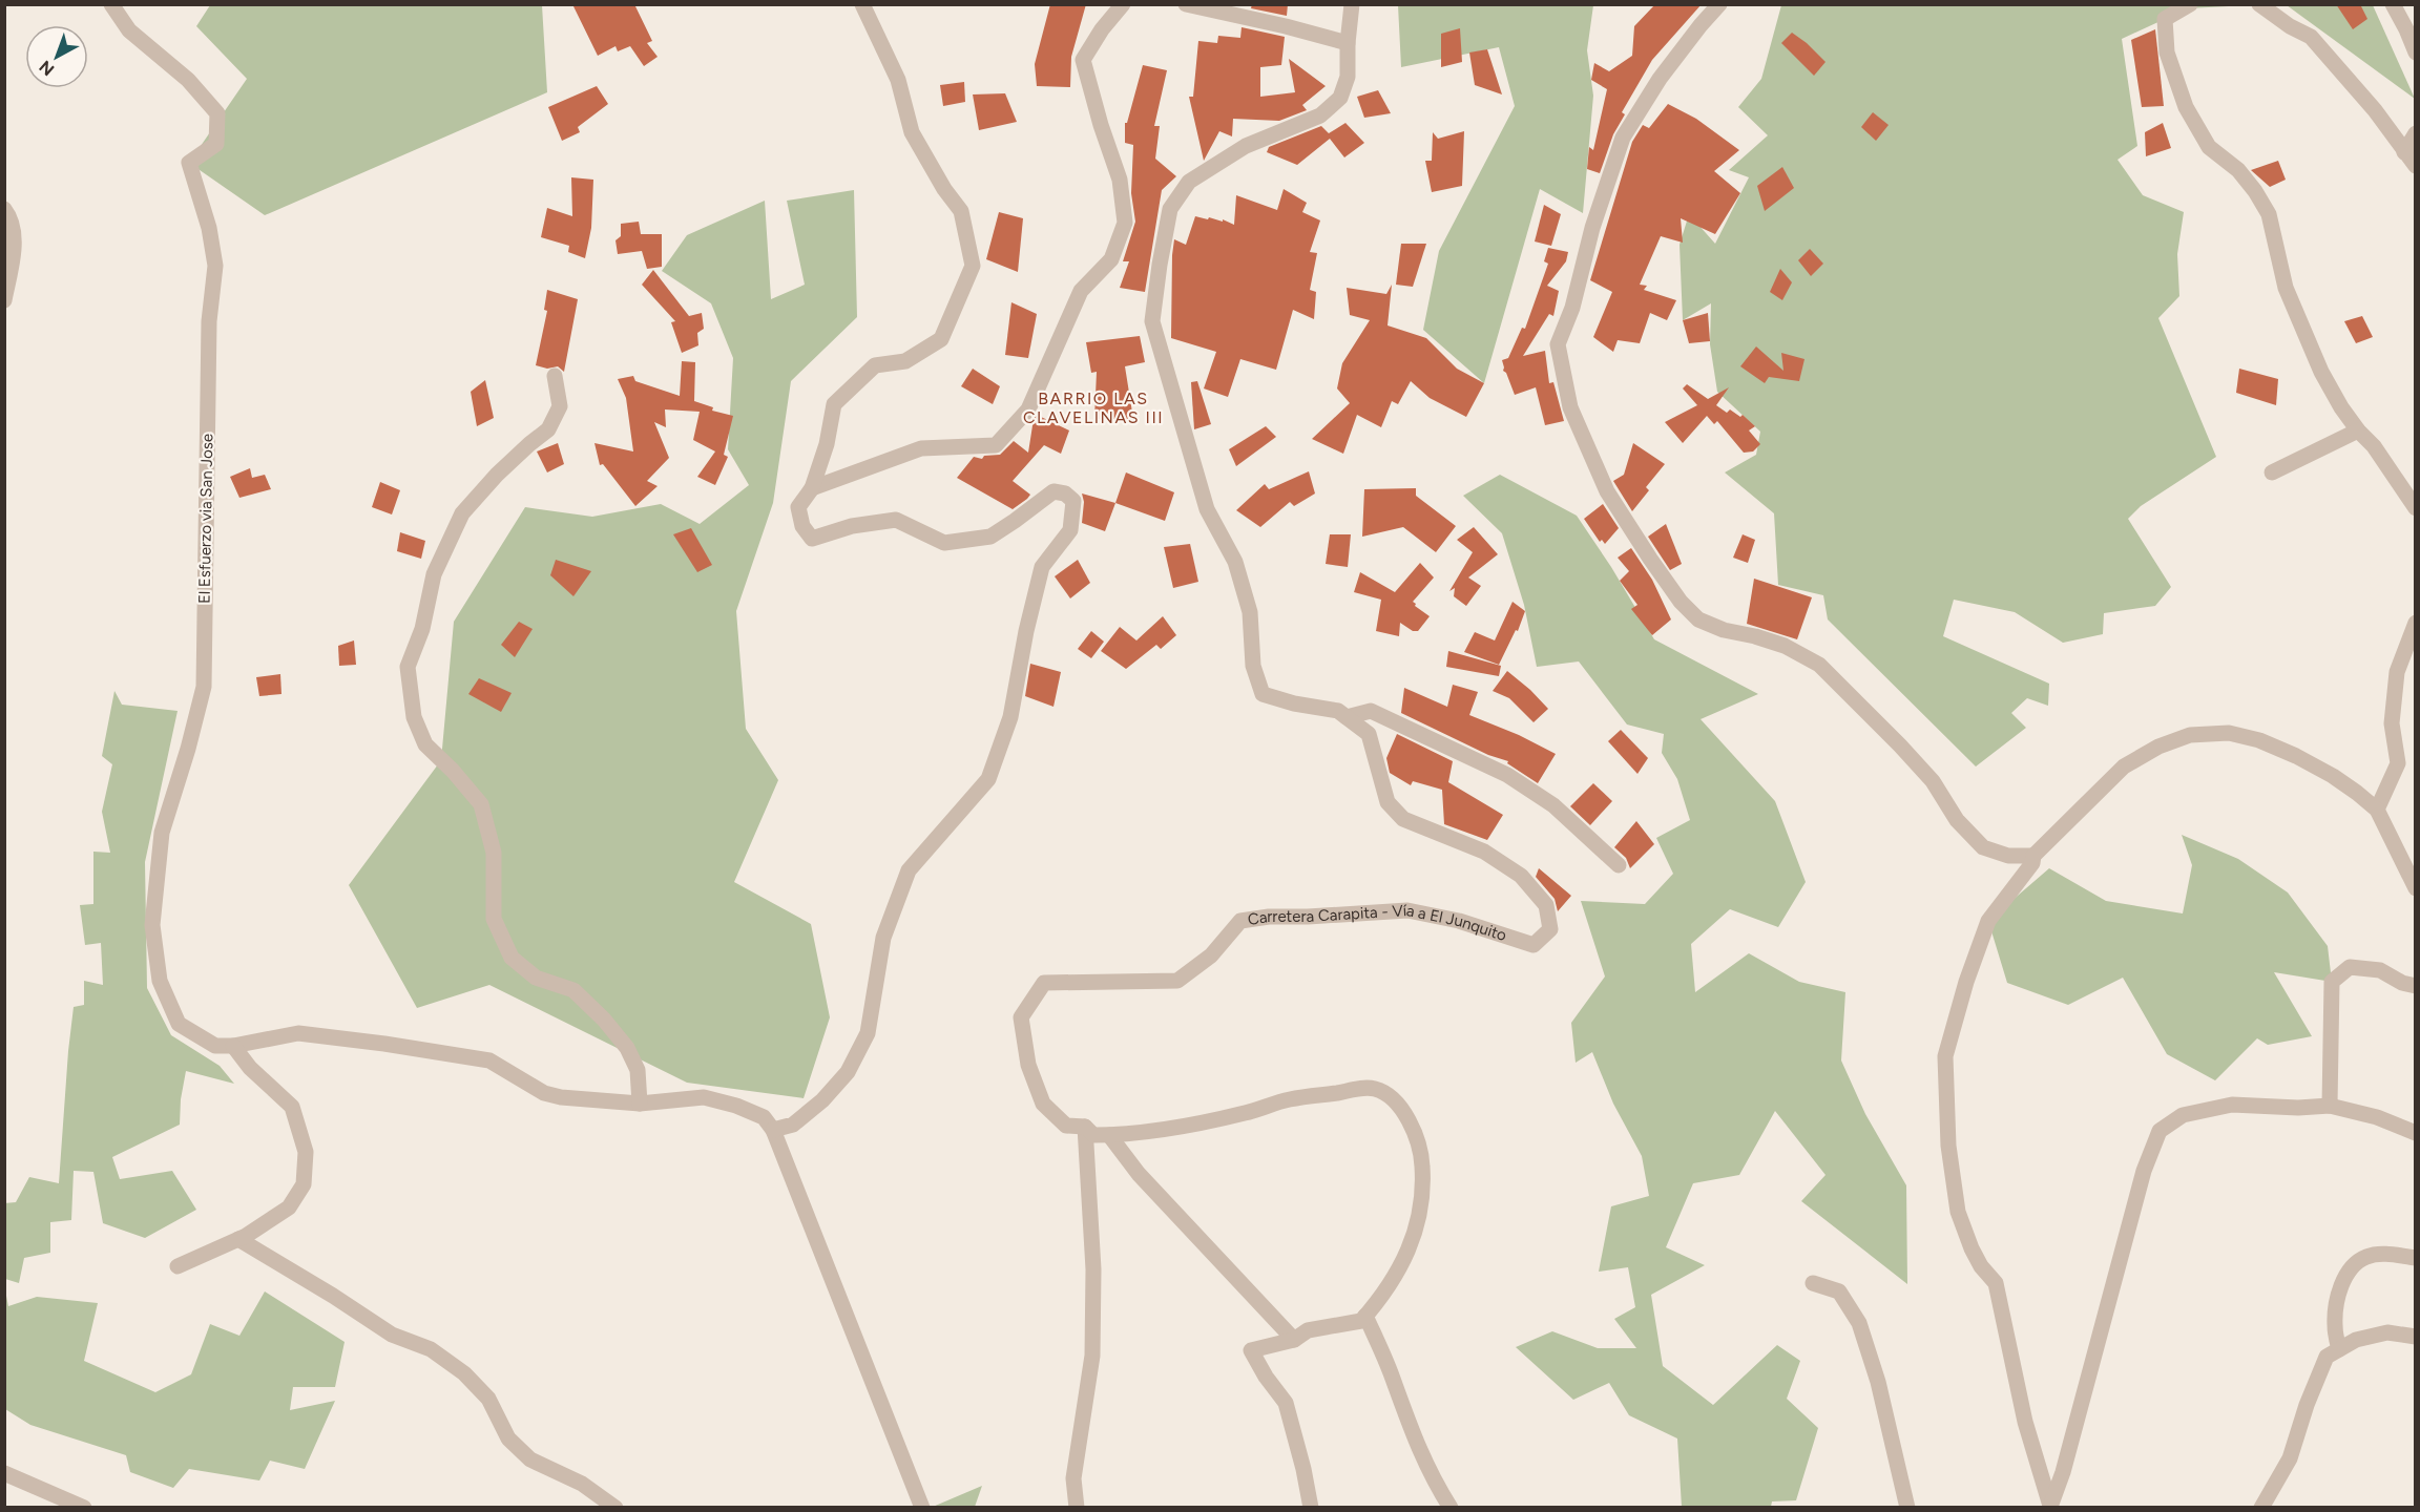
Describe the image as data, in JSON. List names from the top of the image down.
{
  "streets": {
    "street": ["El Esfuerzo via San Jose", "Carretera Carapita - Vía a El Junquito"]
  },
  "districts": ["BARRIO LAS CLAVELINAS III"],
  "north": "bottom left"
}
